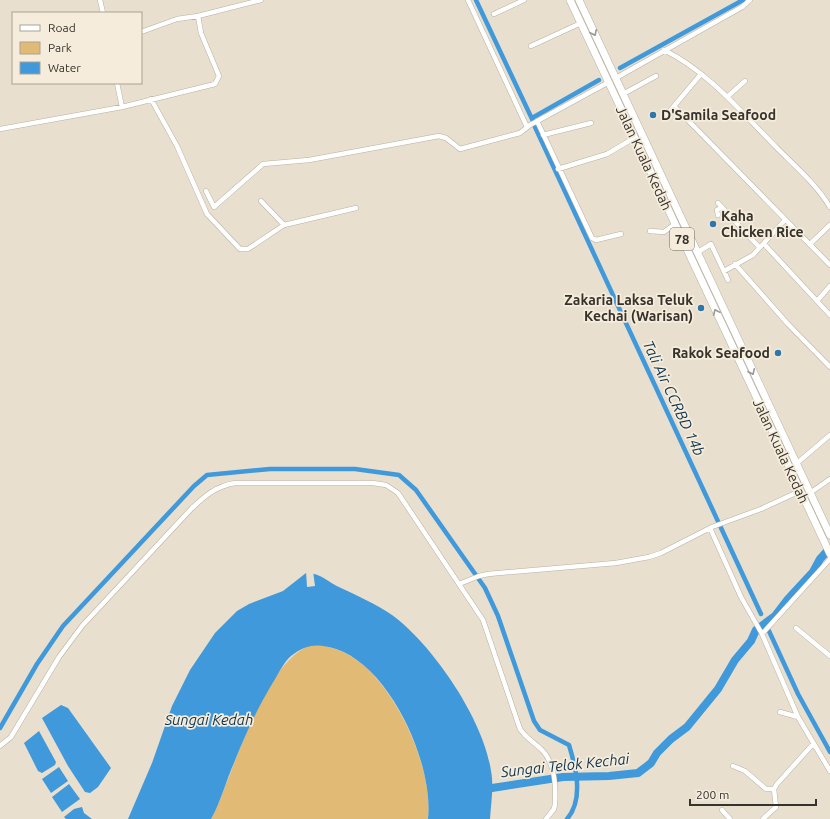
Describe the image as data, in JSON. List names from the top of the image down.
{
  "streets": {
    "main road": ["Jalan Kuala Kedah", "78"]
  },
  "water": ["Tali Air CCRBD 14b", "Sungai Kedah", "Sungai Telok Kechai"],
  "places": [
    "D'Samila Seafood",
    "Kaha Chicken Rice",
    "Zakaria Laksa Teluk Kechai (Warisan)",
    "Rakok Seafood"
  ],
  "legend": ["Road", "Park", "Water"],
  "scale_bar": "200 m"
}
